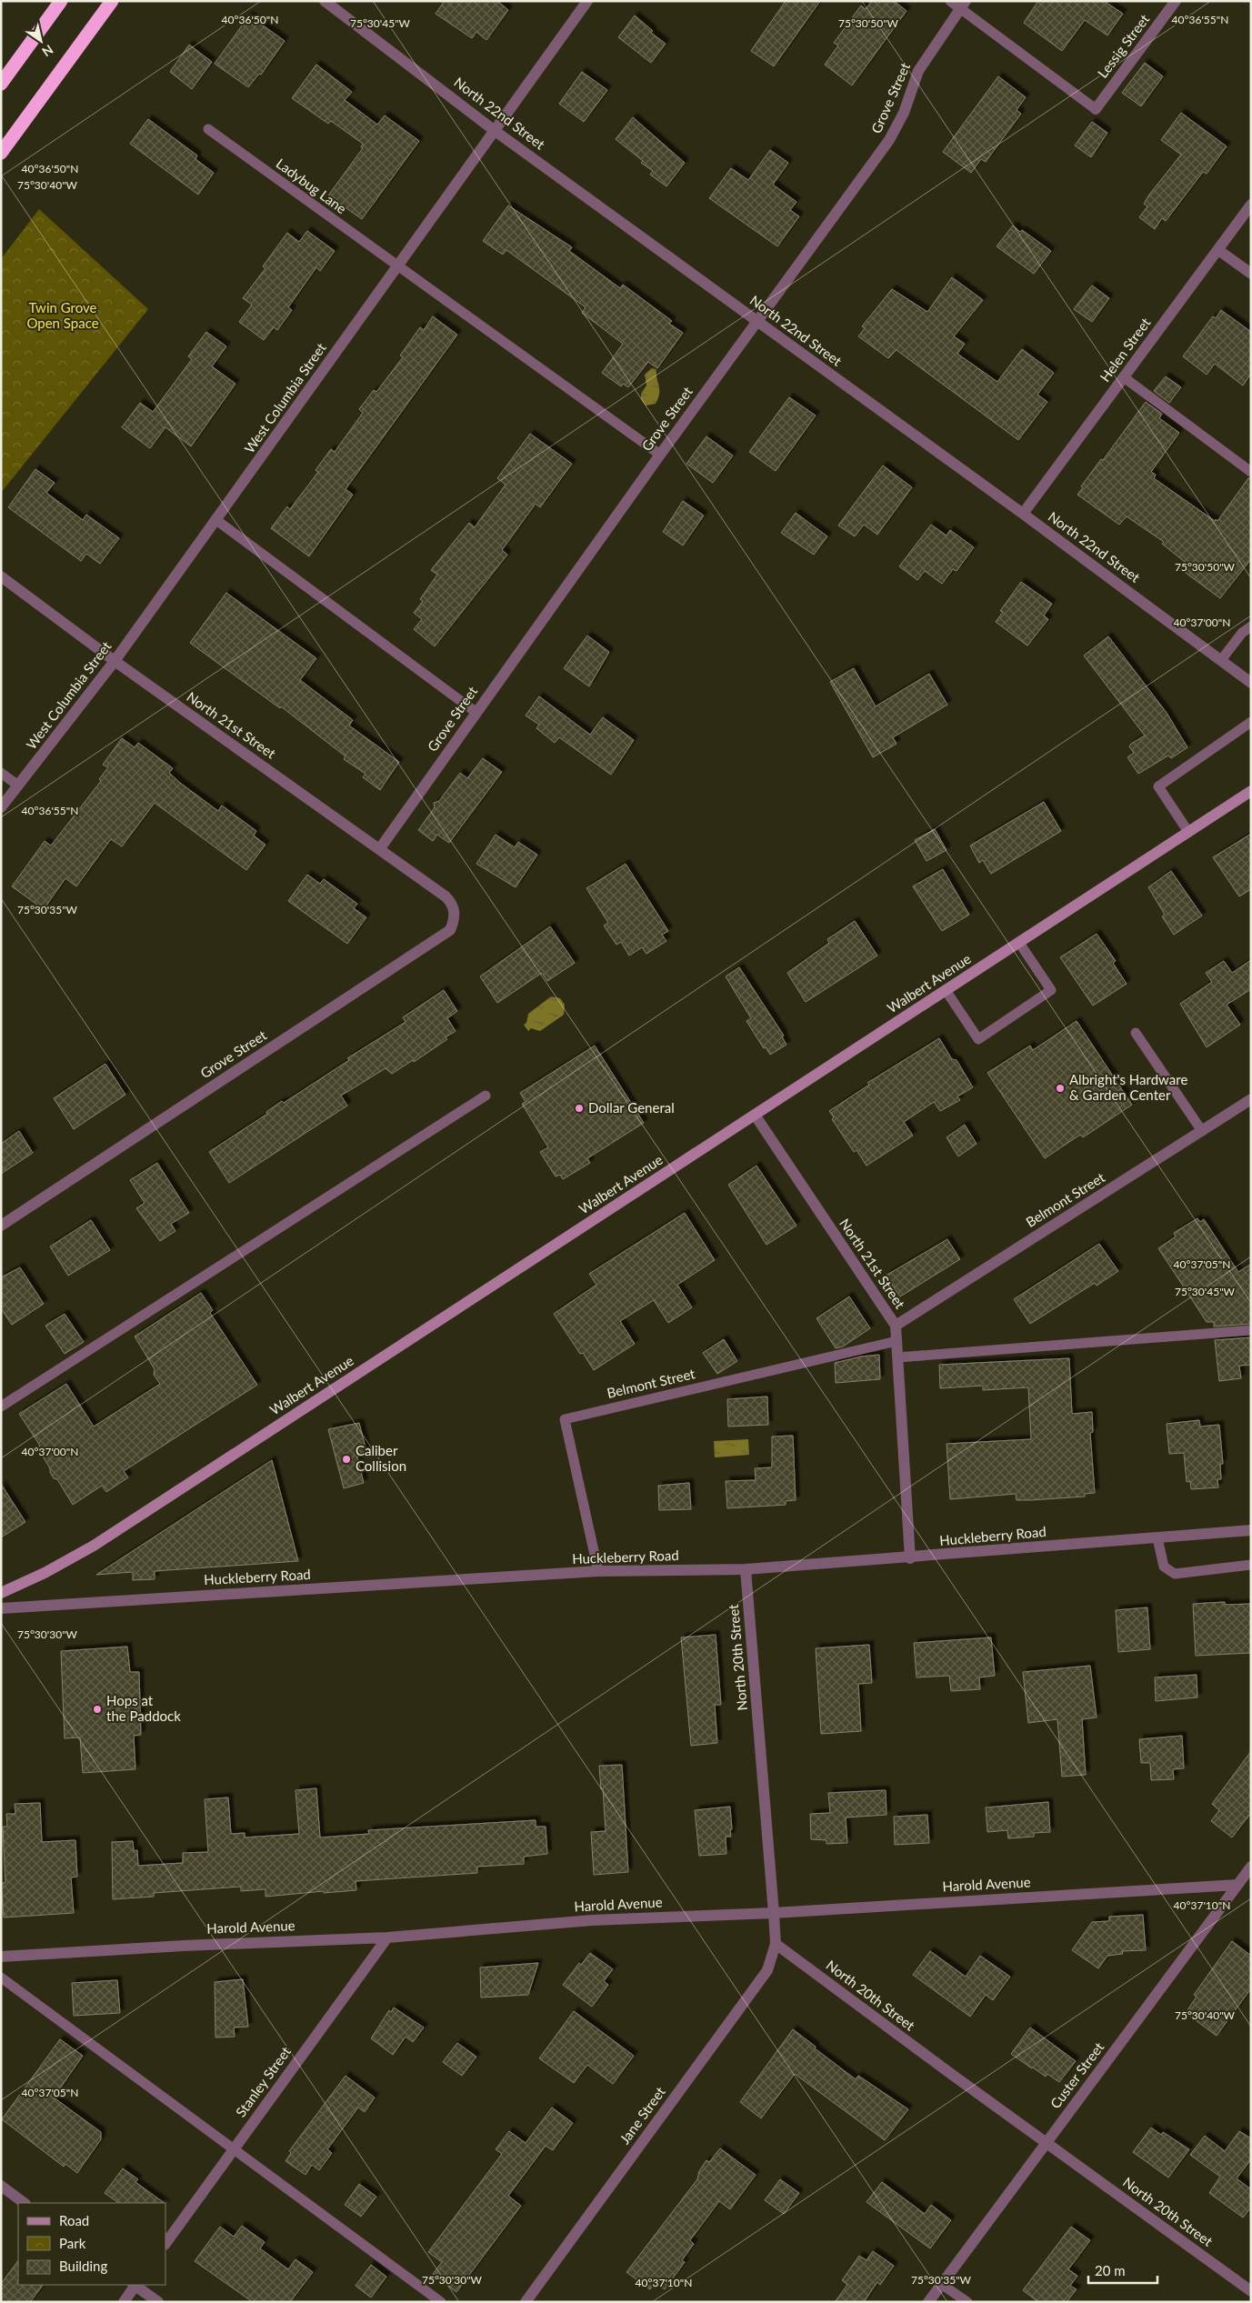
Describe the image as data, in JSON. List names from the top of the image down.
{
  "streets": {
    "main road": ["Walbert Avenue"],
    "street": [
      "Lessig Street",
      "Grove Street",
      "North 22nd Street",
      "Helen Street",
      "West Columbia Street",
      "North 21st Street",
      "Belmont Street",
      "Huckleberry Road",
      "North 20th Street",
      "Harold Avenue",
      "Custer Street",
      "Stanley Street",
      "Jane Street"
    ],
    "lane": ["Ladybug Lane"]
  },
  "crossings": [
    ["Grove Street", "North 22nd Street"],
    ["Grove Street", "Ladybug Lane"],
    ["Grove Street", "North 21st Street"],
    ["North 22nd Street", "Helen Street"],
    ["North 22nd Street", "West Columbia Street"],
    ["Ladybug Lane", "West Columbia Street"],
    ["West Columbia Street", "North 21st Street"],
    ["North 21st Street", "Walbert Avenue"],
    ["North 21st Street", "Belmont Street"],
    ["North 21st Street", "Huckleberry Road"],
    ["Belmont Street", "Huckleberry Road"],
    ["Huckleberry Road", "North 20th Street"],
    ["North 20th Street", "Harold Avenue"],
    ["North 20th Street", "Custer Street"],
    ["North 20th Street", "Jane Street"],
    ["Harold Avenue", "Custer Street"],
    ["Harold Avenue", "Stanley Street"]
  ],
  "parks": ["Twin Grove Open Space"],
  "places": [
    "Albright's Hardware & Garden Center",
    "Dollar General",
    "Caliber Collision",
    "Hops at the Paddock"
  ],
  "legend": ["Road", "Park", "Building"],
  "scale_bar": "20 m",
  "north": "bottom right",
  "coordinates": [
    "40°36'50\"N",
    "40°36'55\"N",
    "75°30'45\"W",
    "75°30'50\"W",
    "75°30'40\"W",
    "40°37'00\"N",
    "75°30'35\"W",
    "40°37'05\"N",
    "75°30'30\"W",
    "40°37'10\"N"
  ]
}
